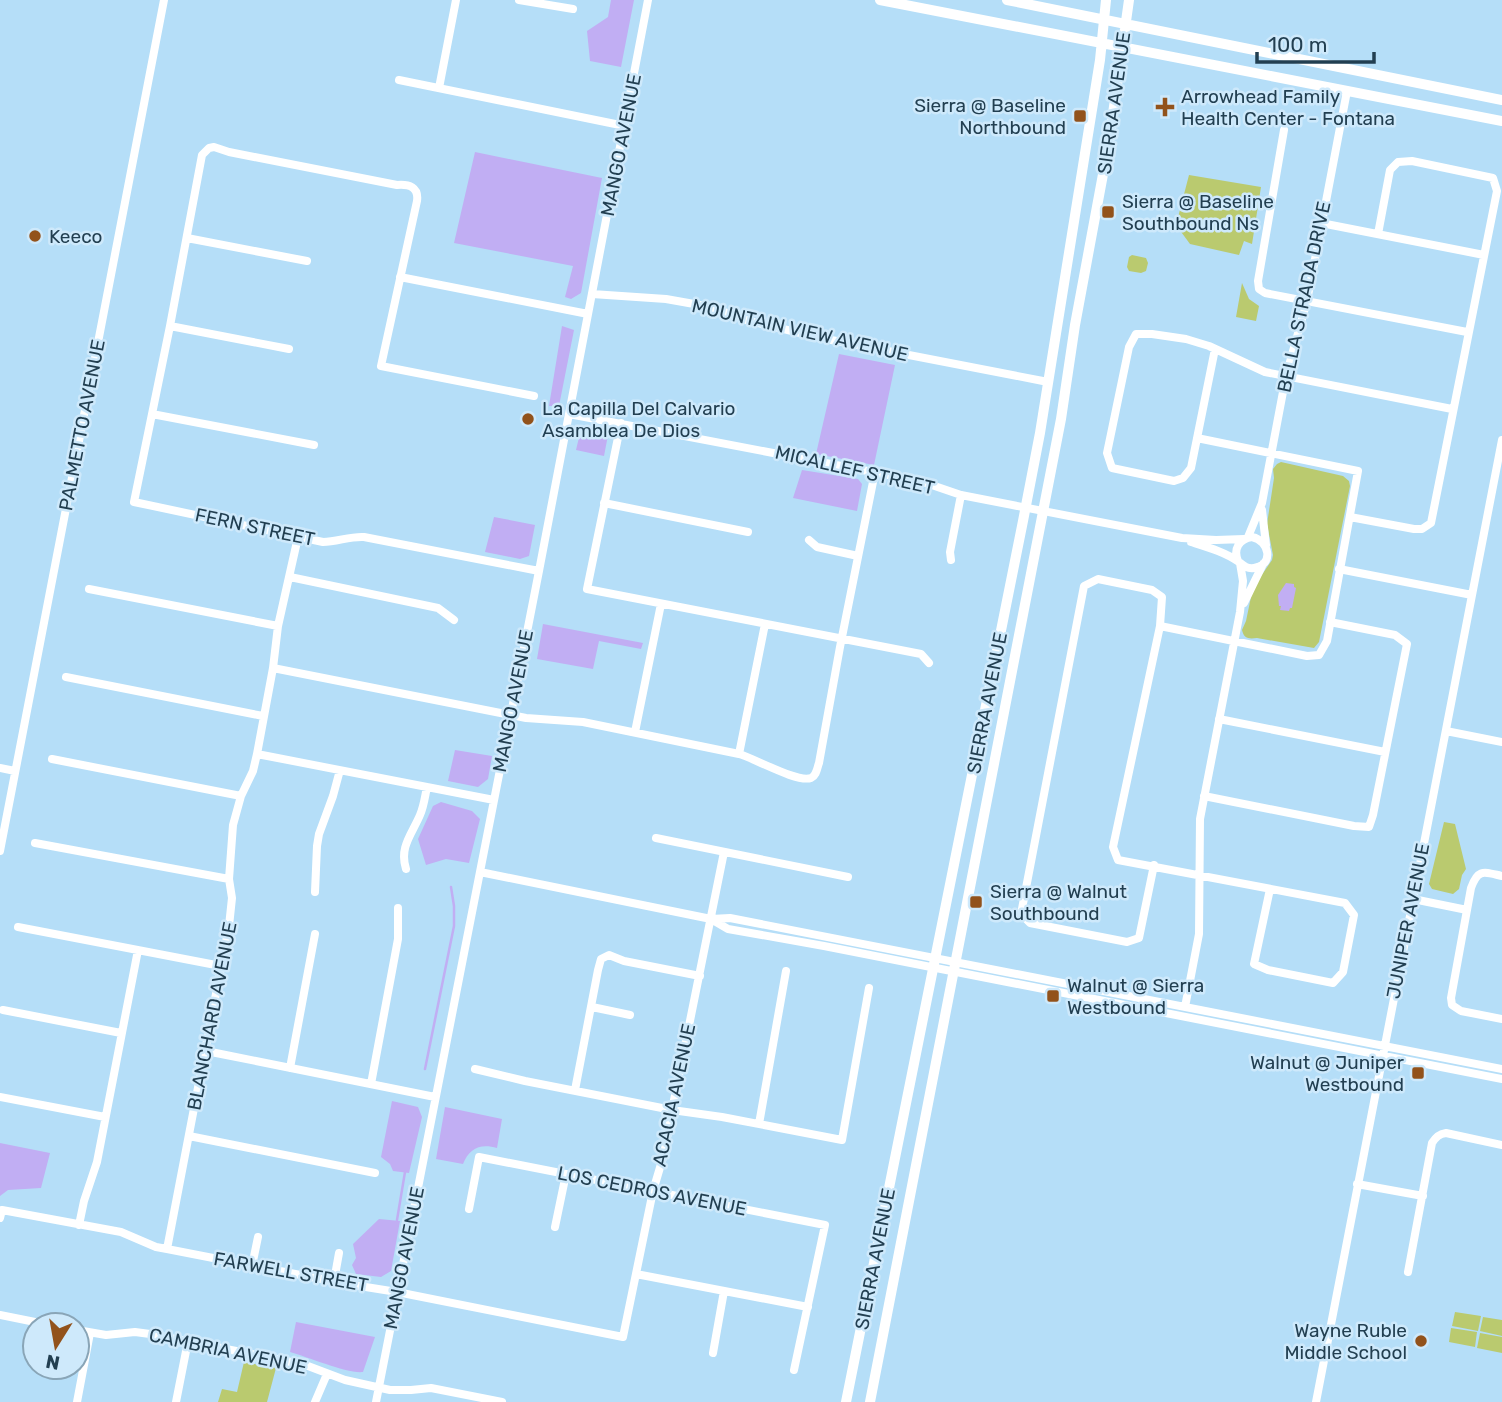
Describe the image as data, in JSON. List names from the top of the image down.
{
  "streets": {
    "main road": ["SIERRA AVENUE"],
    "street": [
      "MANGO AVENUE",
      "BELLA STRADA DRIVE",
      "MOUNTAIN VIEW AVENUE",
      "PALMETTO AVENUE",
      "MICALLEF STREET",
      "FERN STREET",
      "JUNIPER AVENUE",
      "BLANCHARD AVENUE",
      "ACACIA AVENUE",
      "LOS CEDROS AVENUE",
      "FARWELL STREET",
      "CAMBRIA AVENUE"
    ]
  },
  "crossings": [
    ["SIERRA AVENUE", "MOUNTAIN VIEW AVENUE"],
    ["SIERRA AVENUE", "MICALLEF STREET"],
    ["MANGO AVENUE", "MOUNTAIN VIEW AVENUE"],
    ["MANGO AVENUE", "MICALLEF STREET"],
    ["MANGO AVENUE", "FERN STREET"],
    ["MANGO AVENUE", "FARWELL STREET"],
    ["MANGO AVENUE", "CAMBRIA AVENUE"],
    ["BELLA STRADA DRIVE", "MICALLEF STREET"],
    ["FERN STREET", "BLANCHARD AVENUE"],
    ["BLANCHARD AVENUE", "FARWELL STREET"],
    ["ACACIA AVENUE", "LOS CEDROS AVENUE"],
    ["ACACIA AVENUE", "FARWELL STREET"]
  ],
  "places": {
    "health": ["Arrowhead Family Health Center - Fontana"],
    "transit": [
      "Sierra @ Baseline Northbound",
      "Sierra @ Baseline Southbound Ns",
      "Sierra @ Walnut Southbound",
      "Walnut @ Sierra Westbound",
      "Walnut @ Juniper Westbound"
    ],
    "other": ["Keeco", "La Capilla Del Calvario Asamblea De Dios", "Wayne Ruble Middle School"]
  },
  "scale_bar": "100 m",
  "north": "bottom"
}
